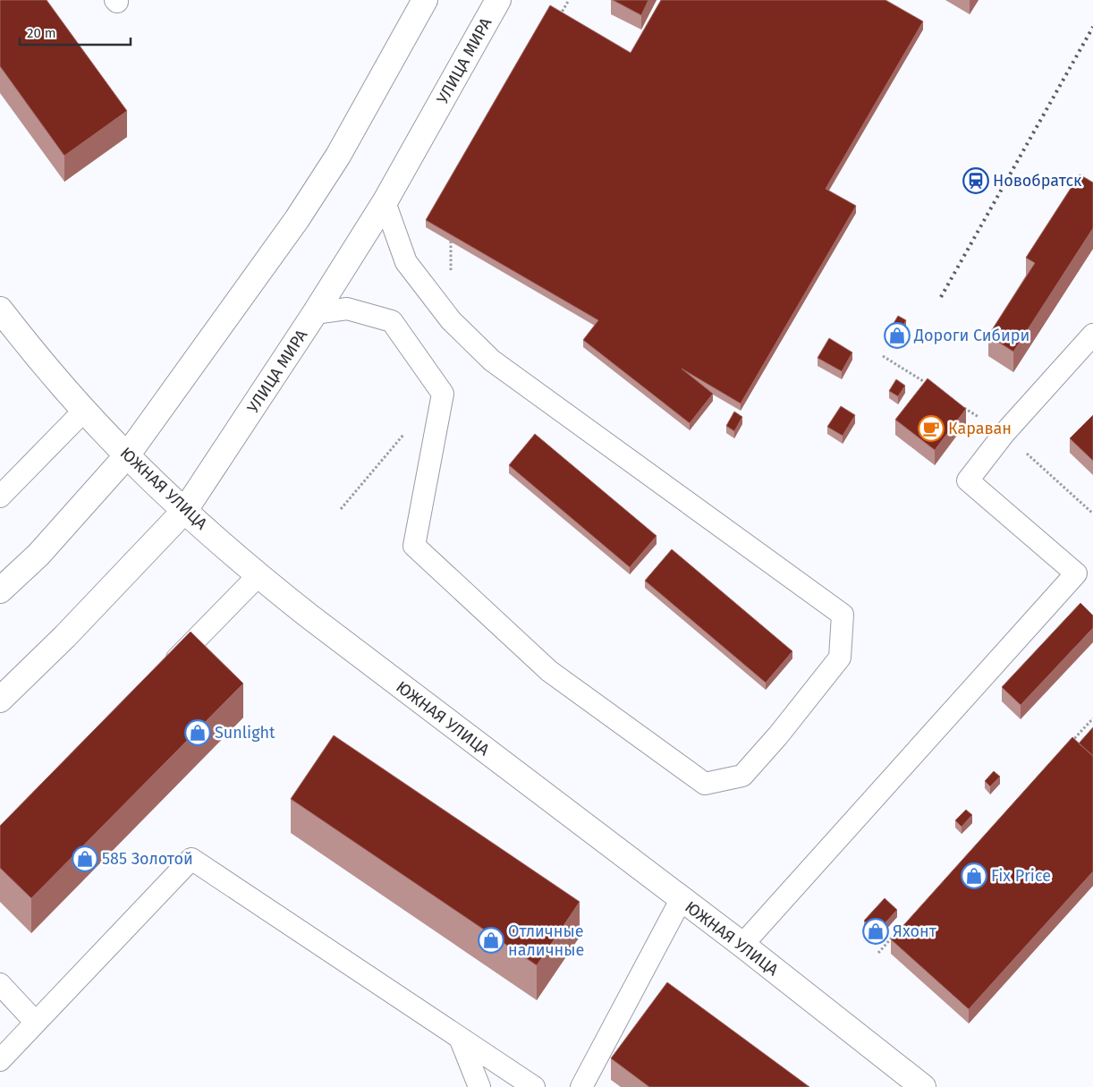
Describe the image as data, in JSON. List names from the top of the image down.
{
  "streets": {
    "street": ["УЛИЦА МИРА", "ЮЖНАЯ УЛИЦА"]
  },
  "crossings": [
    ["УЛИЦА МИРА", "ЮЖНАЯ УЛИЦА"]
  ],
  "places": {
    "station": ["Новобратск"],
    "shop": [
      "Дороги Сибири",
      "Sunlight",
      "585 Золотой",
      "Fix Price",
      "Яхонт",
      "Отличные наличные"
    ],
    "cafe": ["Караван"]
  },
  "scale_bar": "20 m"
}
